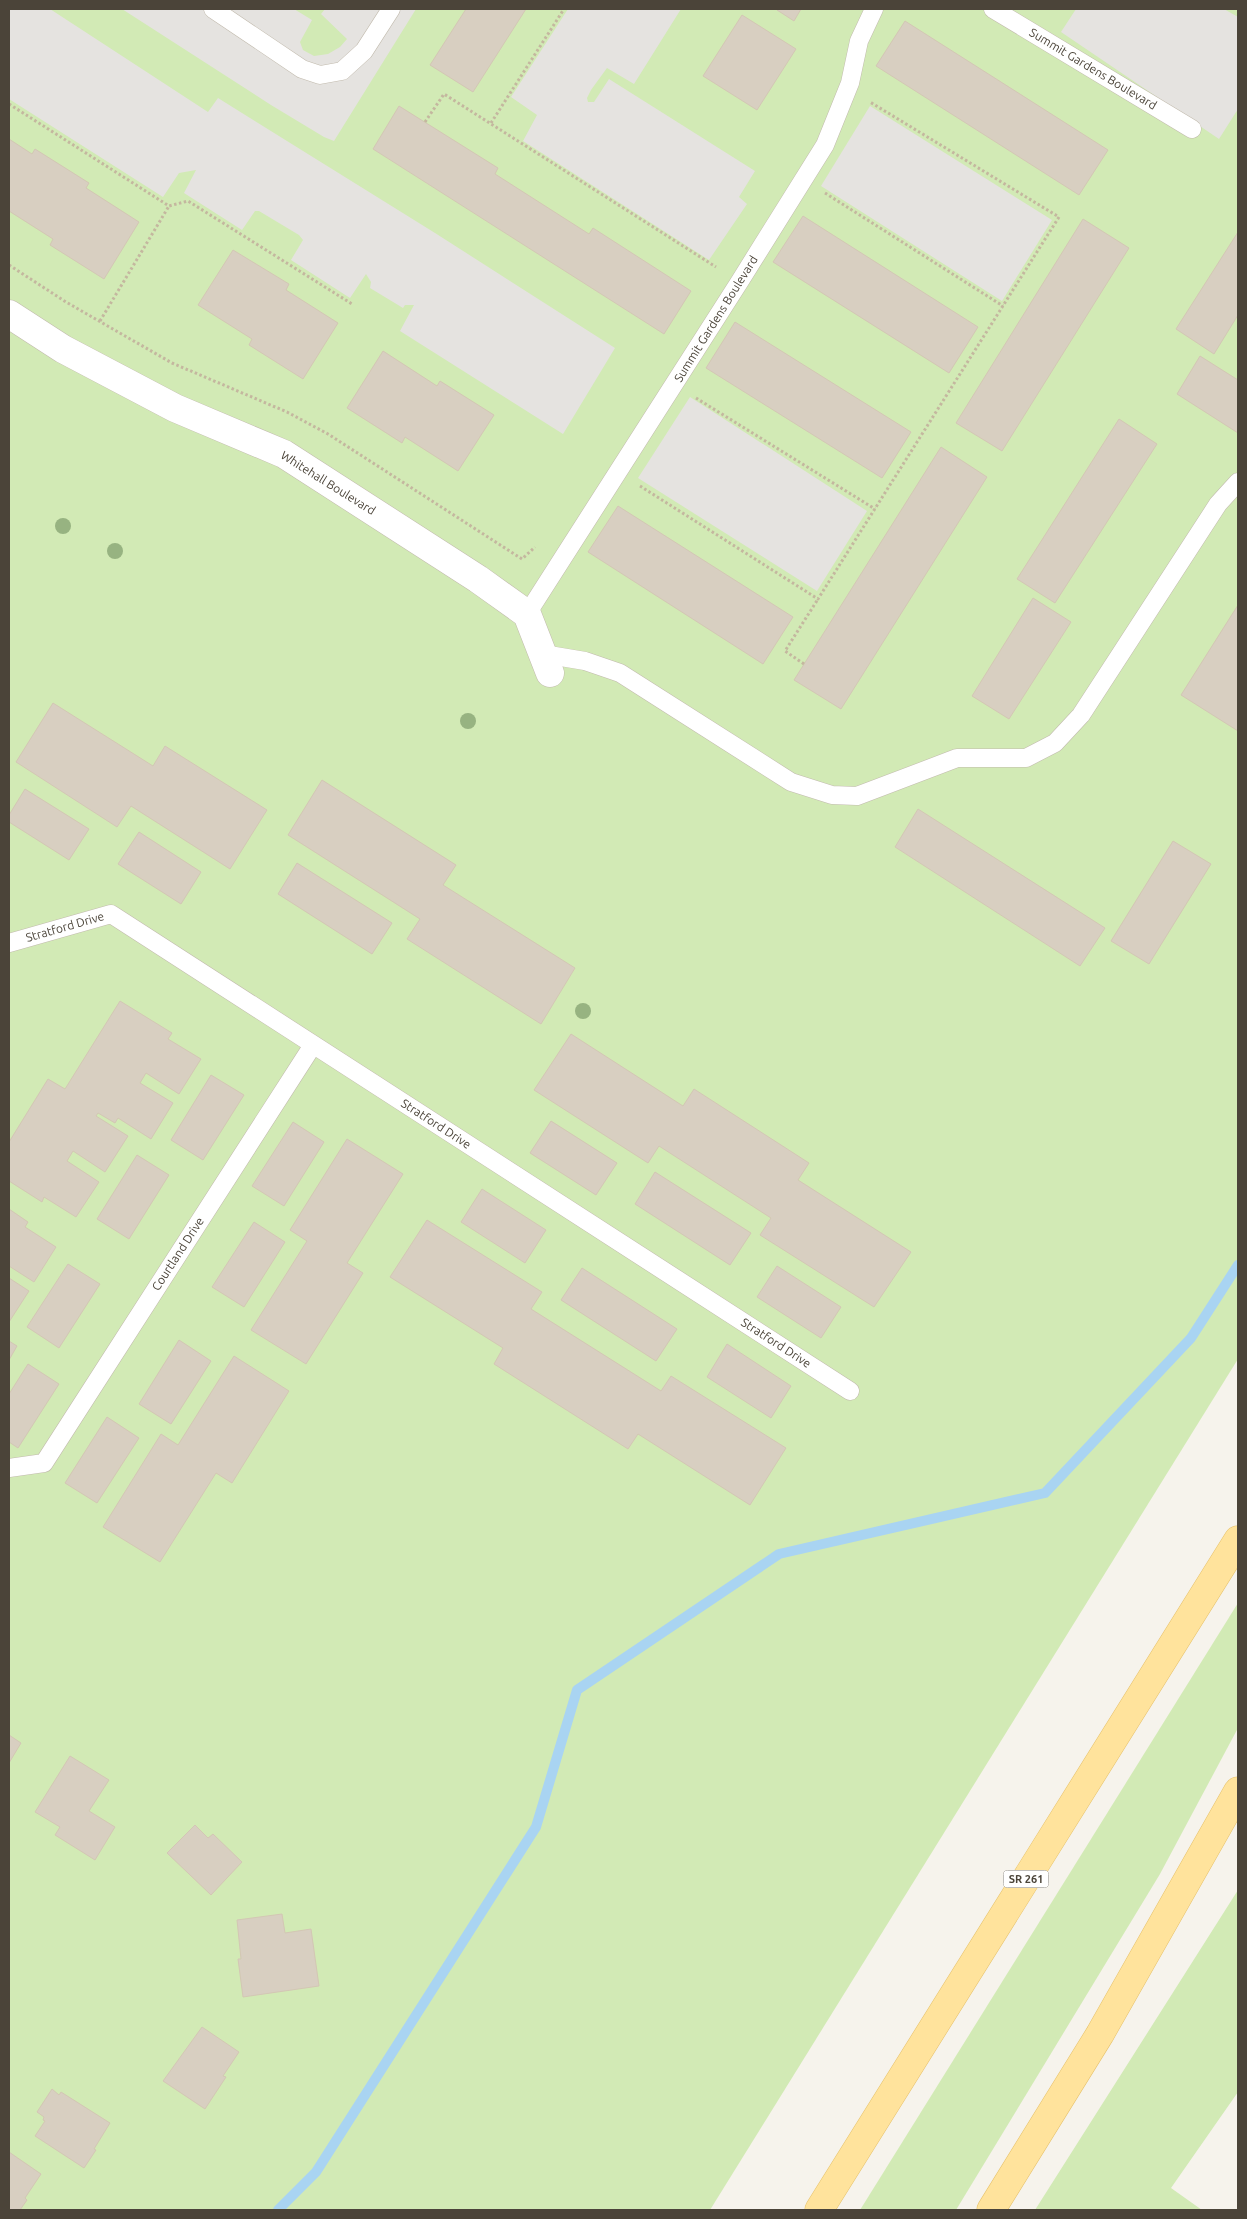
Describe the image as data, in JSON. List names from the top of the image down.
{
  "streets": {
    "main road": ["SR 261"],
    "street": ["Whitehall Boulevard"],
    "lane": ["Summit Gardens Boulevard", "Stratford Drive", "Courtland Drive"]
  },
  "crossings": [
    ["Summit Gardens Boulevard", "Whitehall Boulevard"],
    ["Stratford Drive", "Courtland Drive"]
  ]
}
